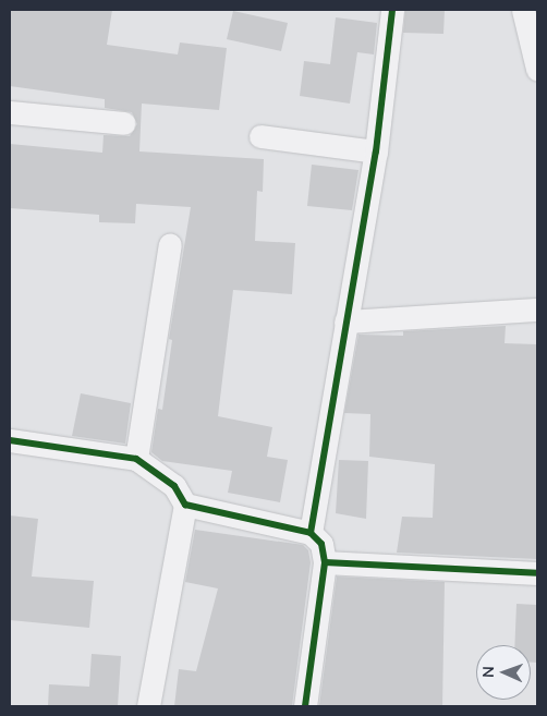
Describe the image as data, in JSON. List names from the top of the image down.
{
  "north": "left"
}
